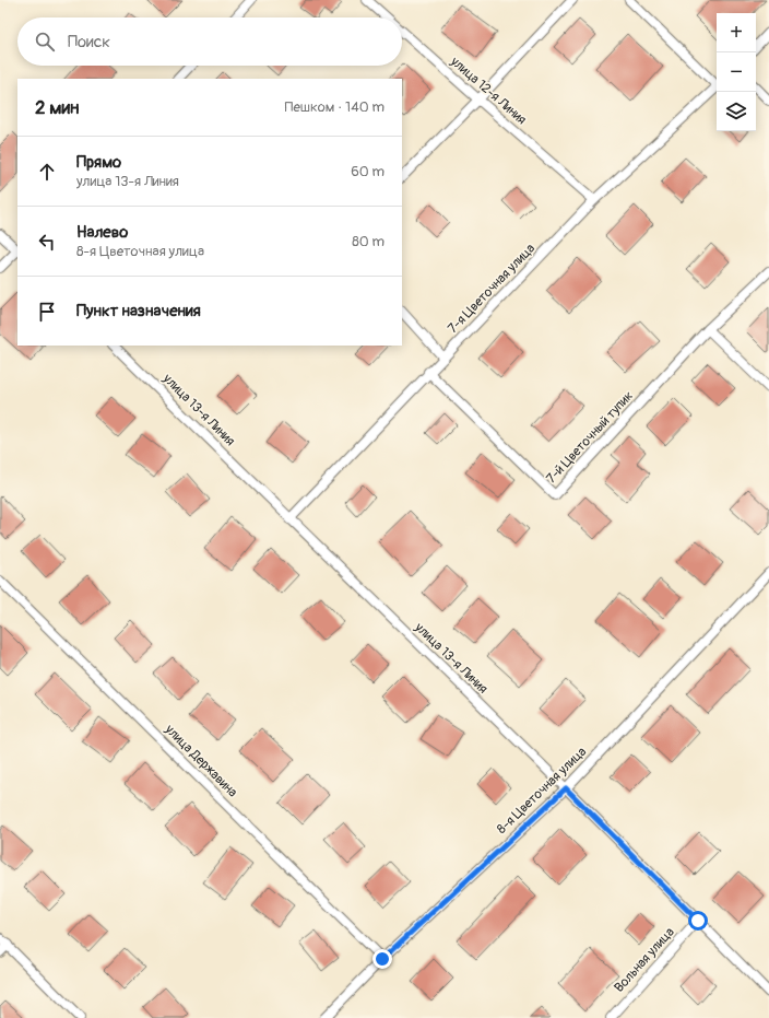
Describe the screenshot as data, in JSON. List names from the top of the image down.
{
  "streets": {
    "lane": [
      "улица 12-я Линия",
      "7-я Цветочная улица",
      "улица 13-я Линия",
      "7-й Цветочный тупик",
      "улица Державина",
      "8-я Цветочная улица",
      "Вольная улица"
    ]
  },
  "crossings": [
    ["улица 12-я Линия", "7-я Цветочная улица"],
    ["7-я Цветочная улица", "улица 13-я Линия"],
    ["7-я Цветочная улица", "7-й Цветочный тупик"],
    ["улица 13-я Линия", "8-я Цветочная улица"],
    ["улица 13-я Линия", "Вольная улица"],
    ["улица Державина", "8-я Цветочная улица"]
  ],
  "page": {
    "map_buttons": ["+", "−"],
    "search": "Поиск",
    "heading": ["2 мин", "Пешком · 140 m"],
    "list": [
      ["Прямо", "улица 13-я Линия", "60 m"],
      ["Налево", "8-я Цветочная улица", "80 m"],
      "Пункт назначения"
    ]
  }
}
